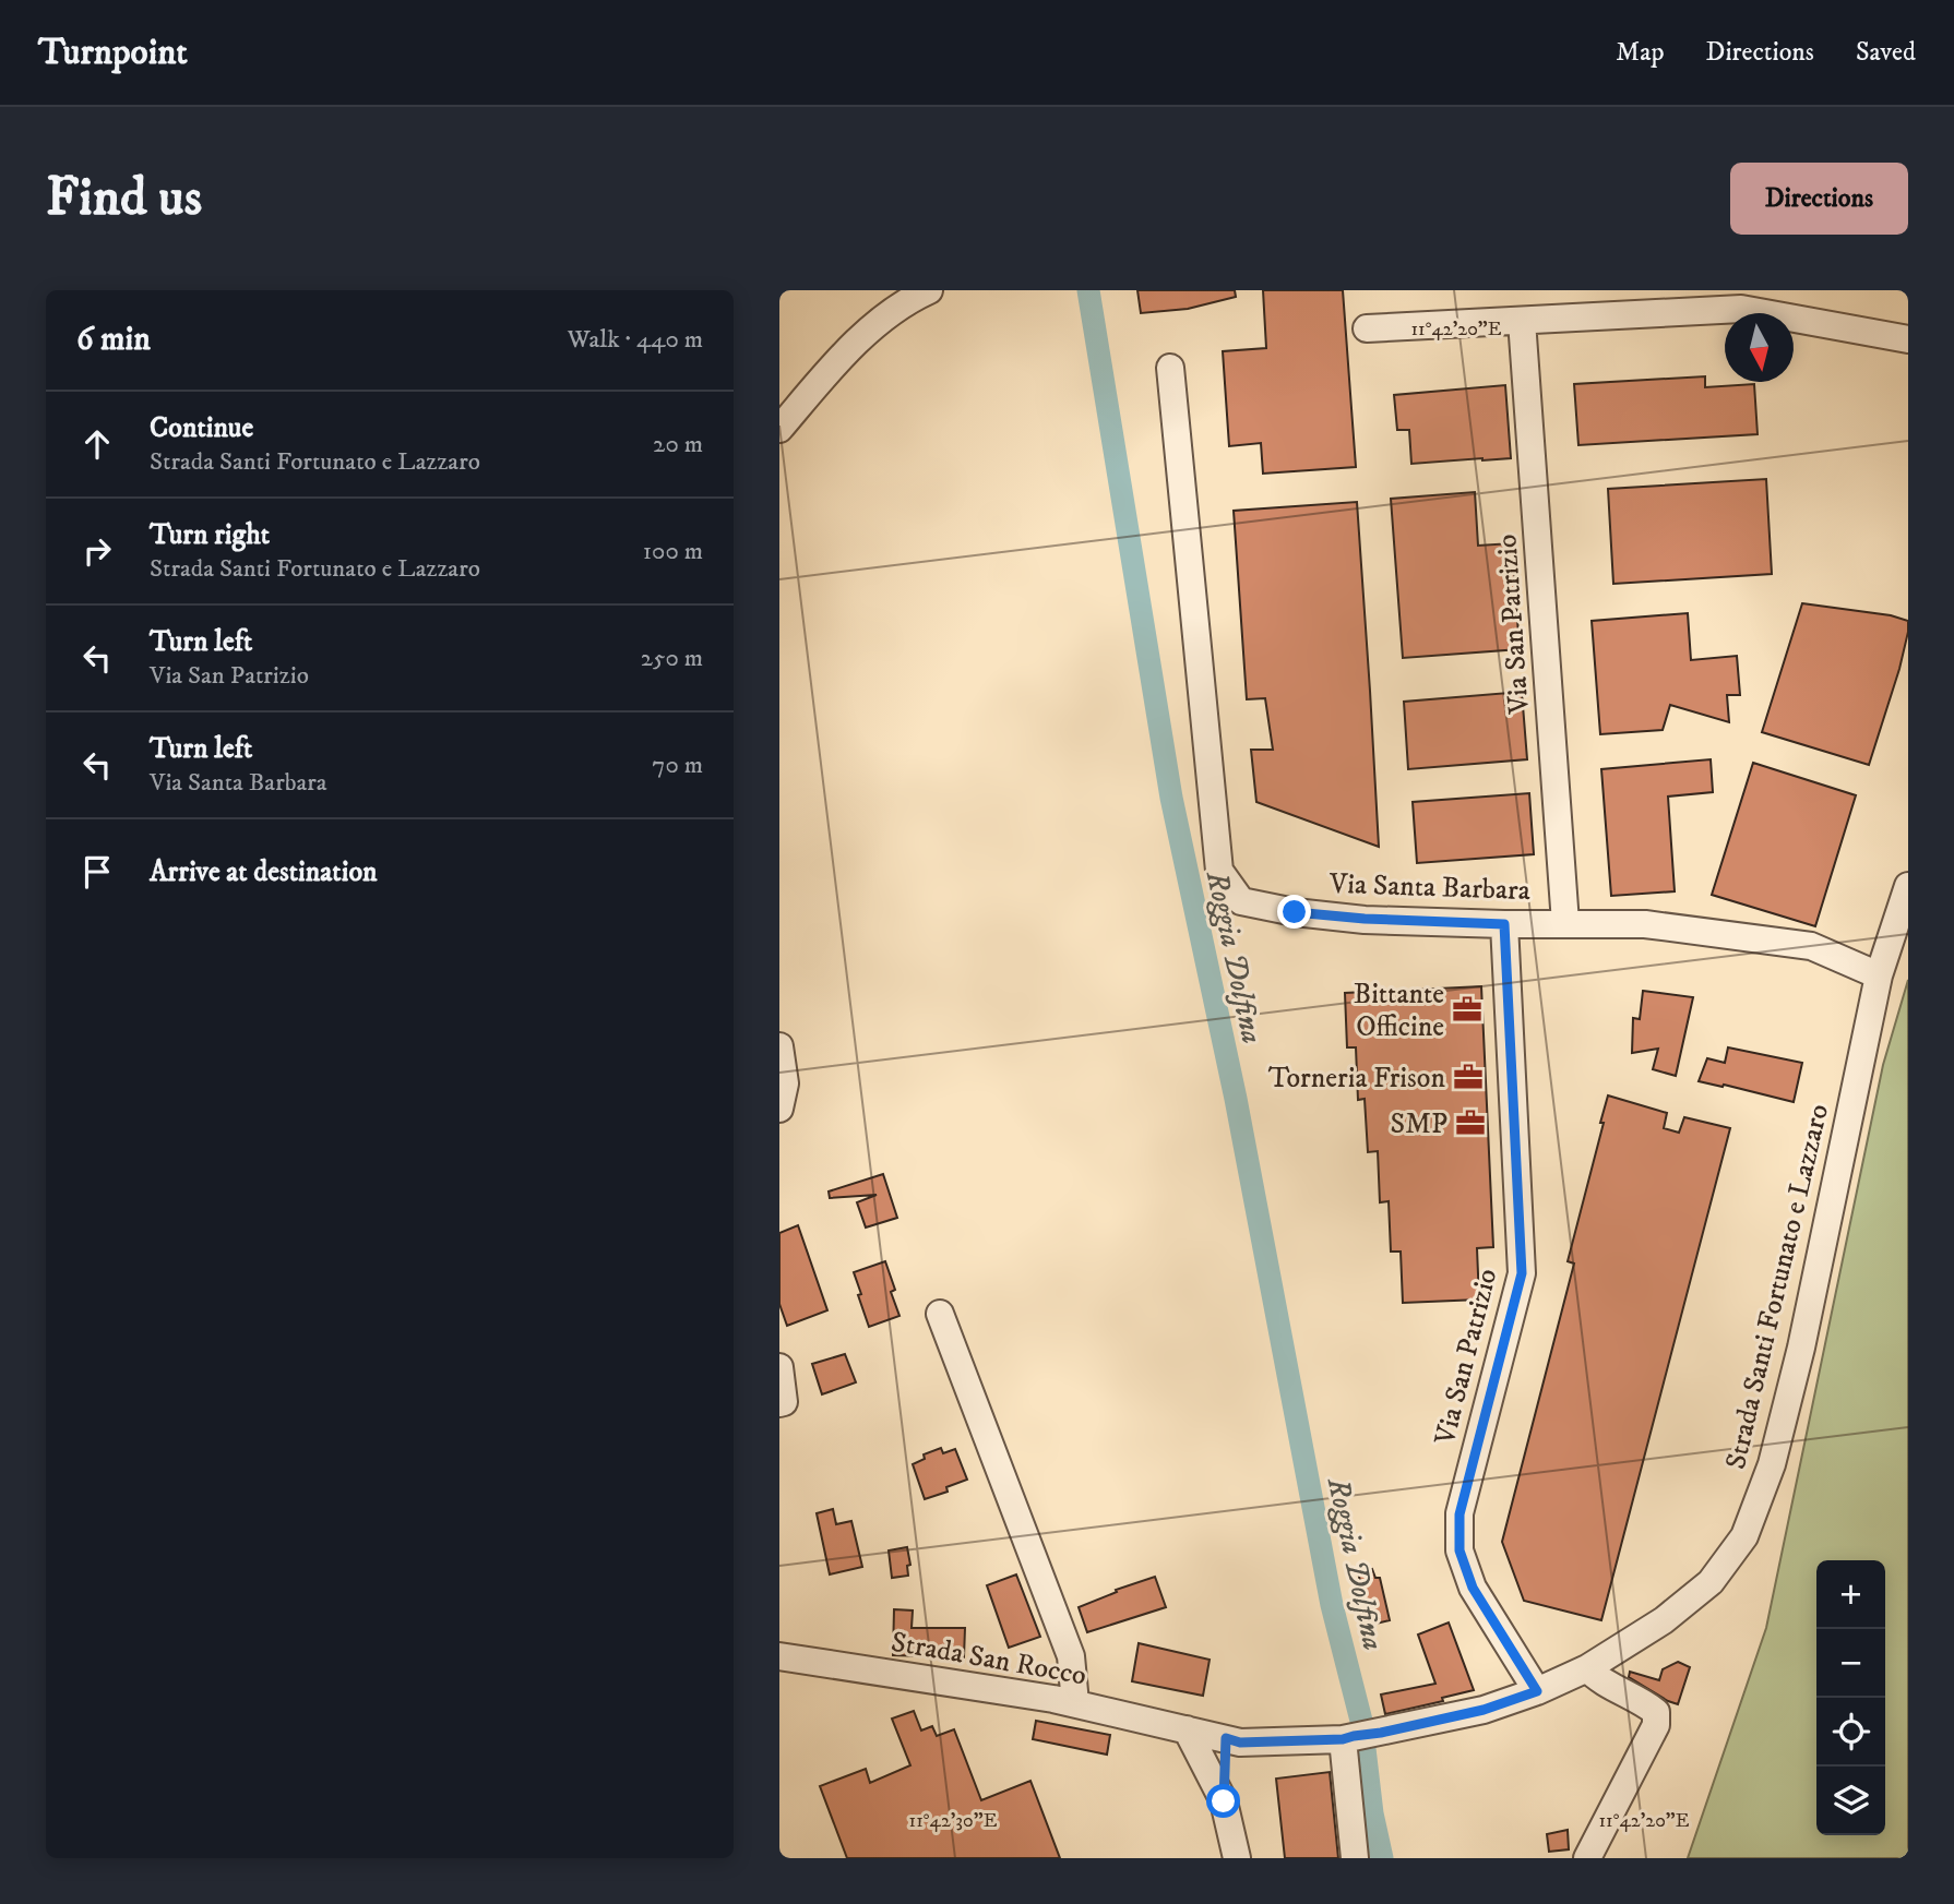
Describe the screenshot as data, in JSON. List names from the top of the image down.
{
  "streets": {
    "street": [
      "Via San Patrizio",
      "Via Santa Barbara",
      "Strada Santi Fortunato e Lazzaro",
      "Strada San Rocco"
    ]
  },
  "crossings": [
    ["Via San Patrizio", "Via Santa Barbara"],
    ["Via San Patrizio", "Strada Santi Fortunato e Lazzaro"],
    ["Via Santa Barbara", "Strada Santi Fortunato e Lazzaro"],
    ["Strada Santi Fortunato e Lazzaro", "Strada San Rocco"]
  ],
  "water": ["Roggia Dolfina"],
  "places": {
    "office": ["Bittante Officine", "Torneria Frison", "SMP"]
  },
  "north": "bottom",
  "page": {
    "header": "Turnpoint",
    "nav": ["Map", "Directions", "Saved"],
    "buttons": "Directions",
    "title": "Find us",
    "heading": ["6 min", "Walk · 440 m"],
    "list": [
      ["Continue", "Strada Santi Fortunato e Lazzaro", "20 m"],
      ["Turn right", "Strada Santi Fortunato e Lazzaro", "100 m"],
      ["Turn left", "Via San Patrizio", "250 m"],
      ["Turn left", "Via Santa Barbara", "70 m"],
      "Arrive at destination"
    ],
    "map_buttons": ["+", "−"]
  },
  "coordinates": ["11°42'20\"E", "11°42'30\"E"]
}
